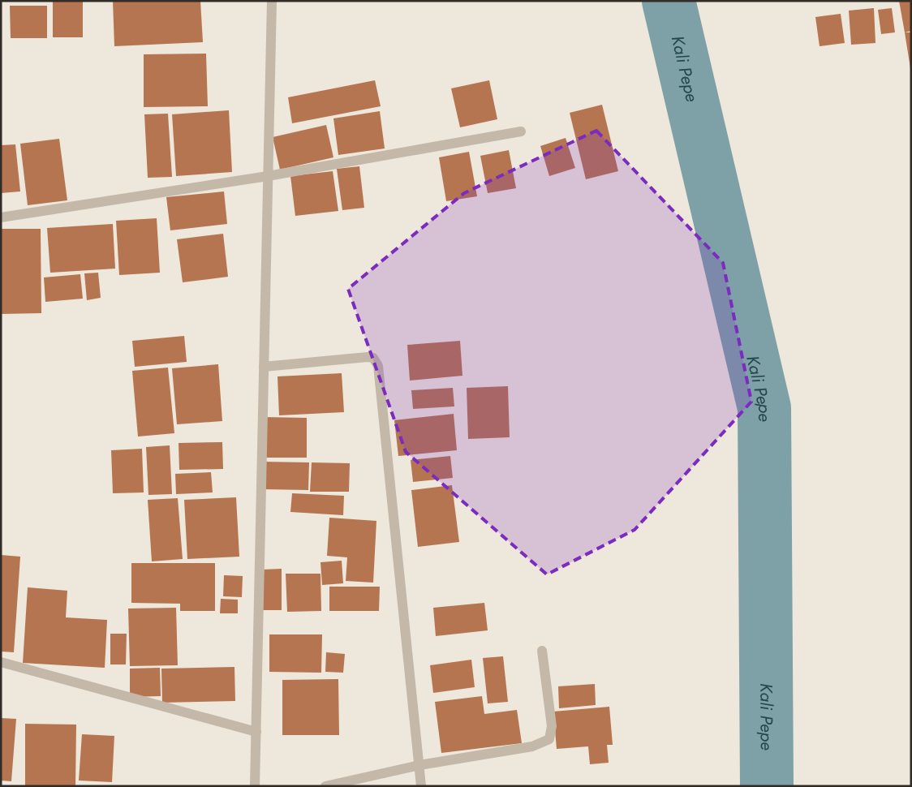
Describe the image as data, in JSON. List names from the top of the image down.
{
  "water": ["Kali Pepe"]
}
